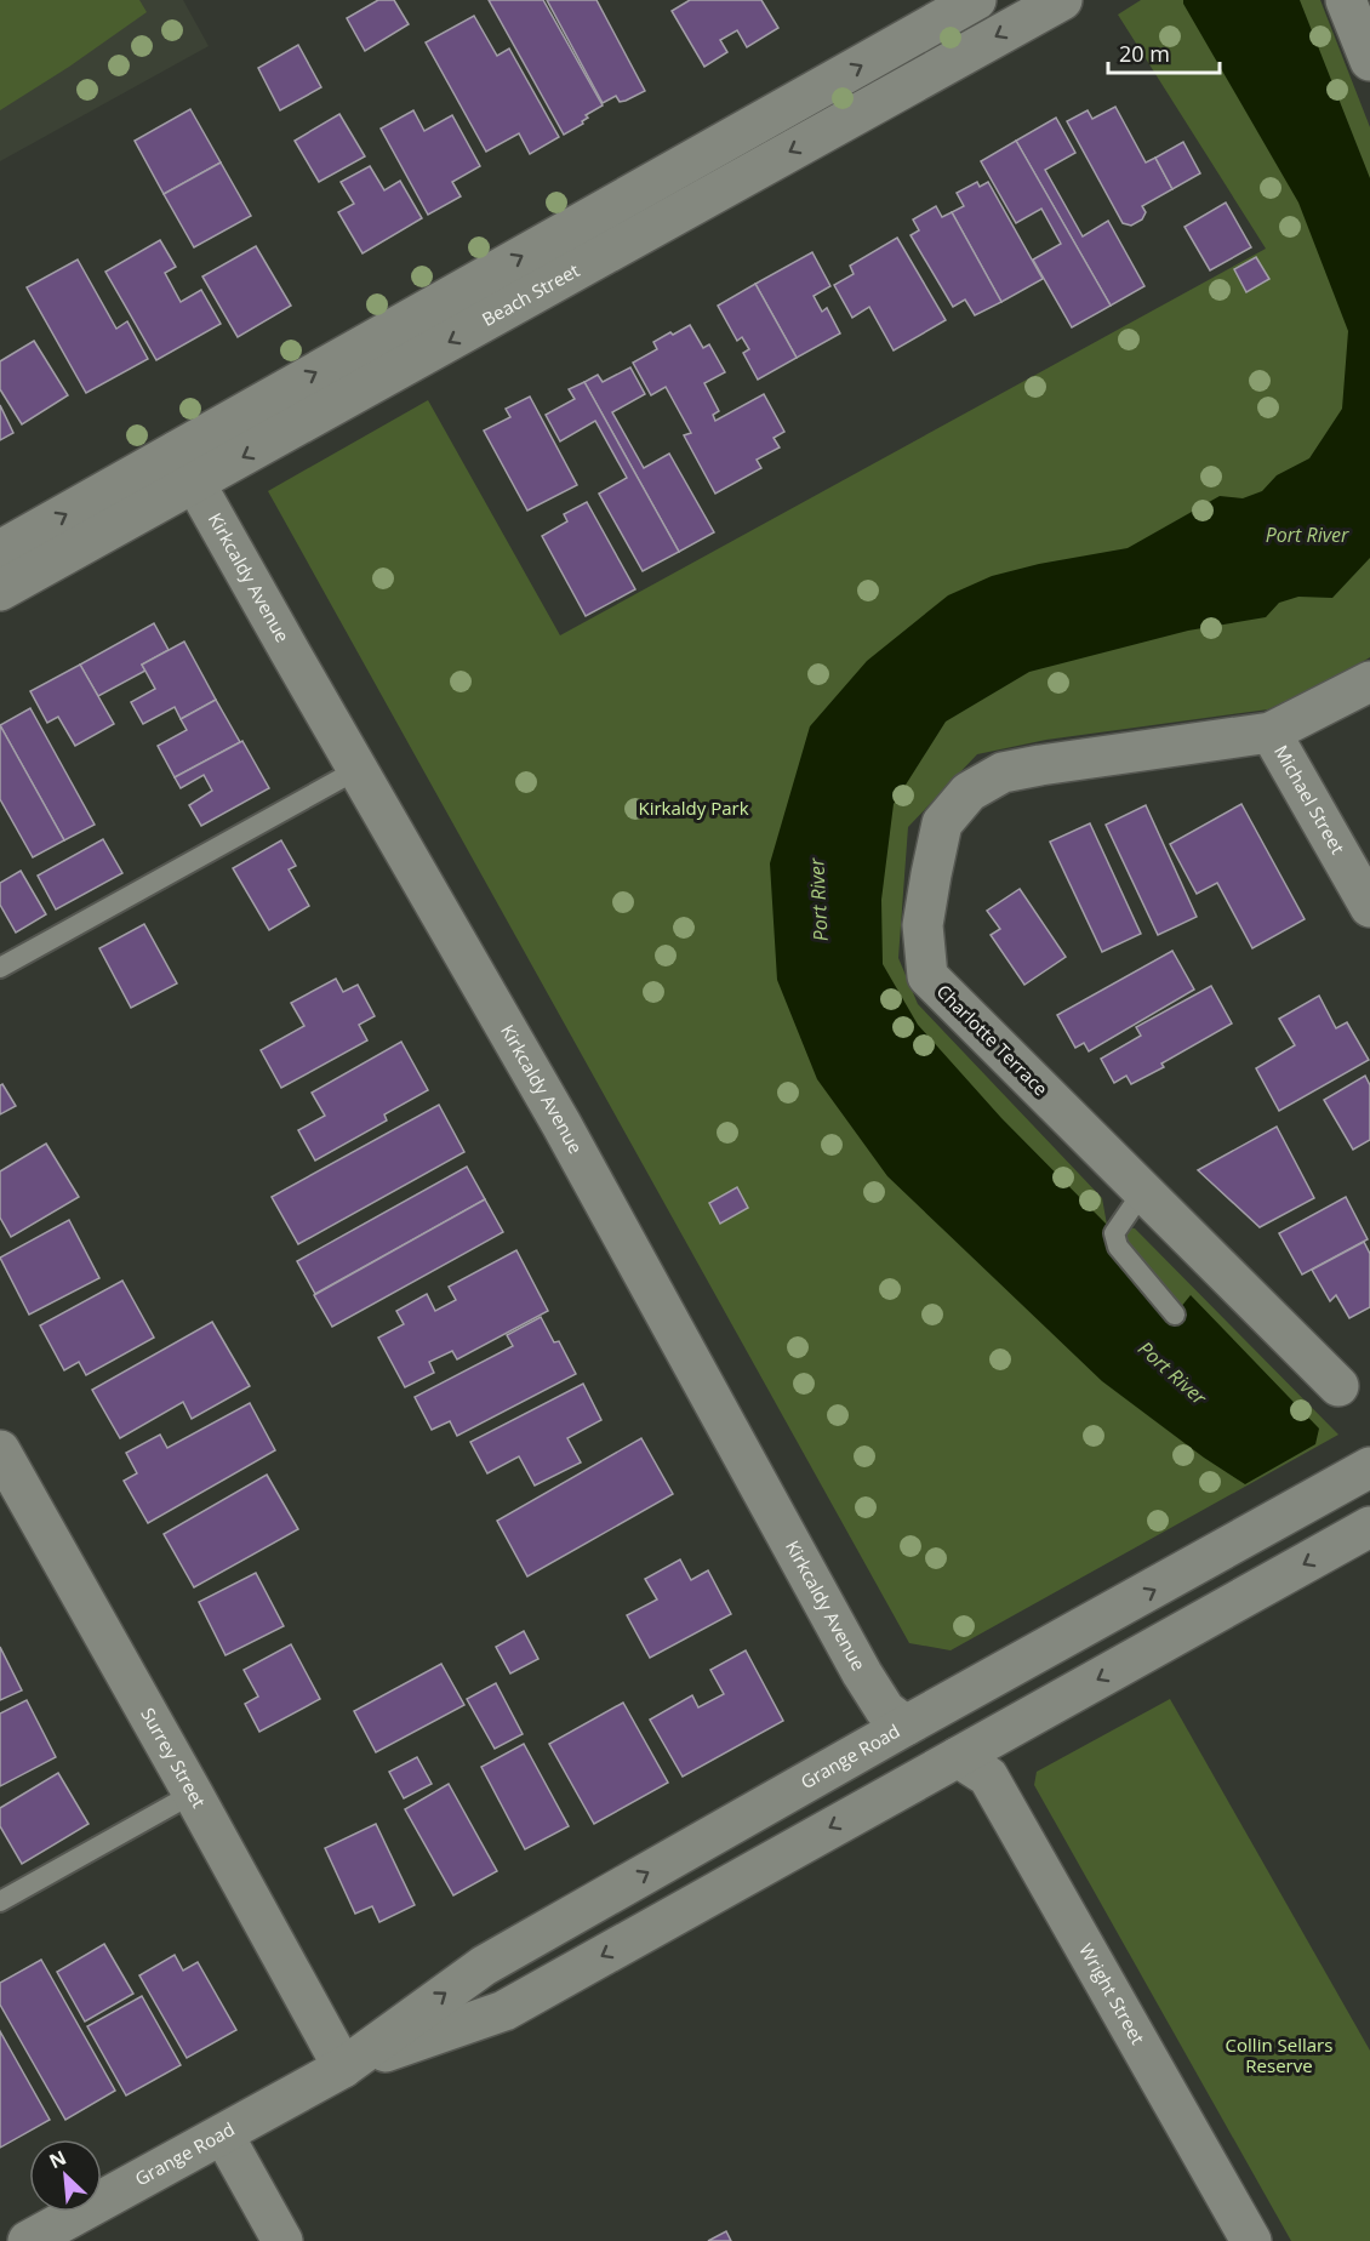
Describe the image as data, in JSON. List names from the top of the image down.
{
  "streets": {
    "street": [
      "Beach Street",
      "Kirkcaldy Avenue",
      "Michael Street",
      "Charlotte Terrace",
      "Grange Road",
      "Surrey Street",
      "Wright Street"
    ]
  },
  "crossings": [
    ["Beach Street", "Kirkcaldy Avenue"],
    ["Kirkcaldy Avenue", "Grange Road"],
    ["Kirkcaldy Avenue", "Wright Street"],
    ["Michael Street", "Charlotte Terrace"],
    ["Grange Road", "Surrey Street"],
    ["Grange Road", "Wright Street"]
  ],
  "water": ["Port River"],
  "parks": ["Kirkaldy Park", "Collin Sellars Reserve"],
  "scale_bar": "20 m",
  "north": "top left"
}
